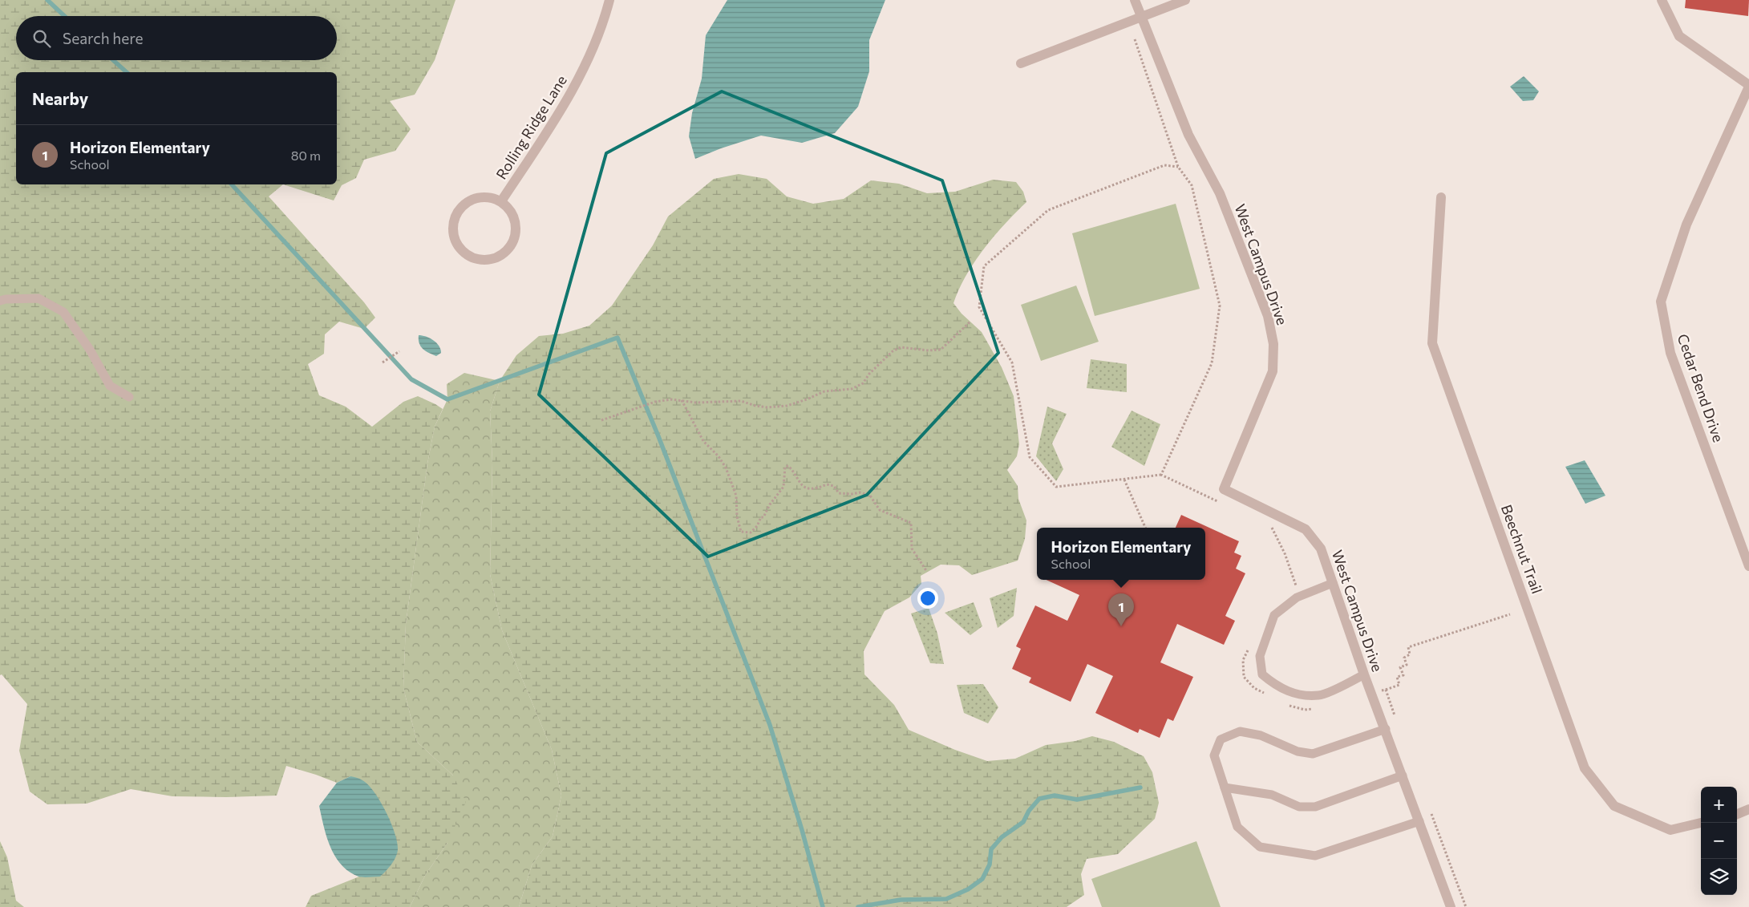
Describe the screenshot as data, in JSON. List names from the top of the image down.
{
  "streets": {
    "street": [
      "Rolling Ridge Lane",
      "West Campus Drive",
      "Cedar Bend Drive",
      "Beechnut Trail"
    ]
  },
  "page": {
    "search": "Search here",
    "heading": "Nearby",
    "list": [
      {
        "mark": "1",
        "name": "Horizon Elementary",
        "note": "School",
        "value": "80 m"
      }
    ],
    "popup": ["Horizon Elementary", "School"],
    "pins": "1",
    "map_buttons": ["+", "−"]
  }
}
